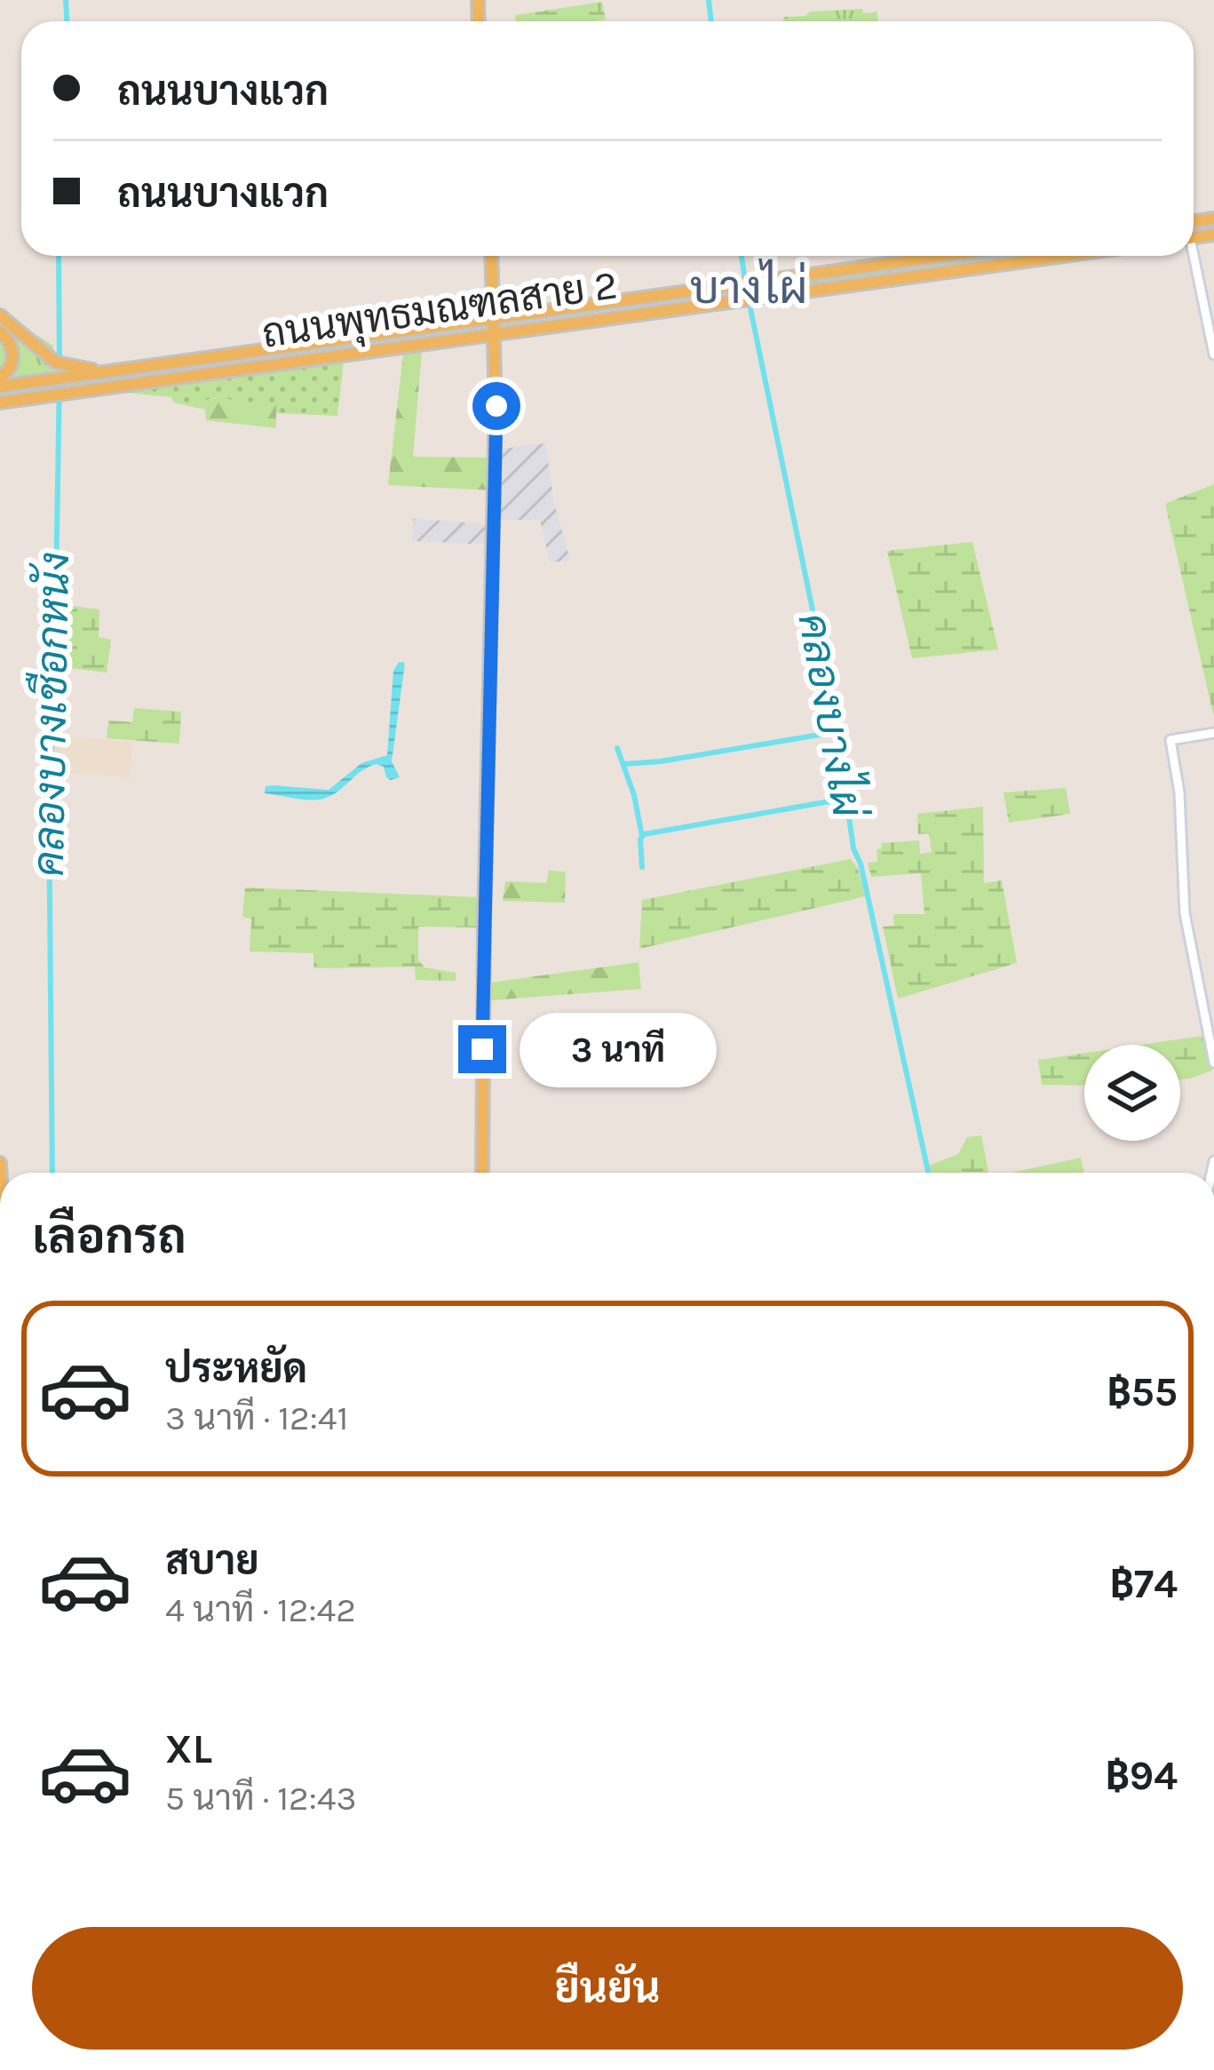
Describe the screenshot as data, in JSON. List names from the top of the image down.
{
  "streets": {
    "main road": ["ถนนพุทธมณฑลสาย 2"]
  },
  "districts": ["บางไผ่"],
  "water": ["คลองบางเชือกหนัง", "คลองบางไผ่"],
  "page": {
    "banner": ["ถนนบางแวก", "ถนนบางแวก"],
    "bubble": "3 นาที",
    "heading": "เลือกรถ",
    "list": [
      {
        "name": "ประหยัด",
        "note": "3 นาที · 12:41",
        "value": "฿55"
      },
      {
        "name": "สบาย",
        "note": "4 นาที · 12:42",
        "value": "฿74"
      },
      {
        "name": "XL",
        "note": "5 นาที · 12:43",
        "value": "฿94"
      }
    ],
    "buttons": "ยืนยัน"
  }
}
